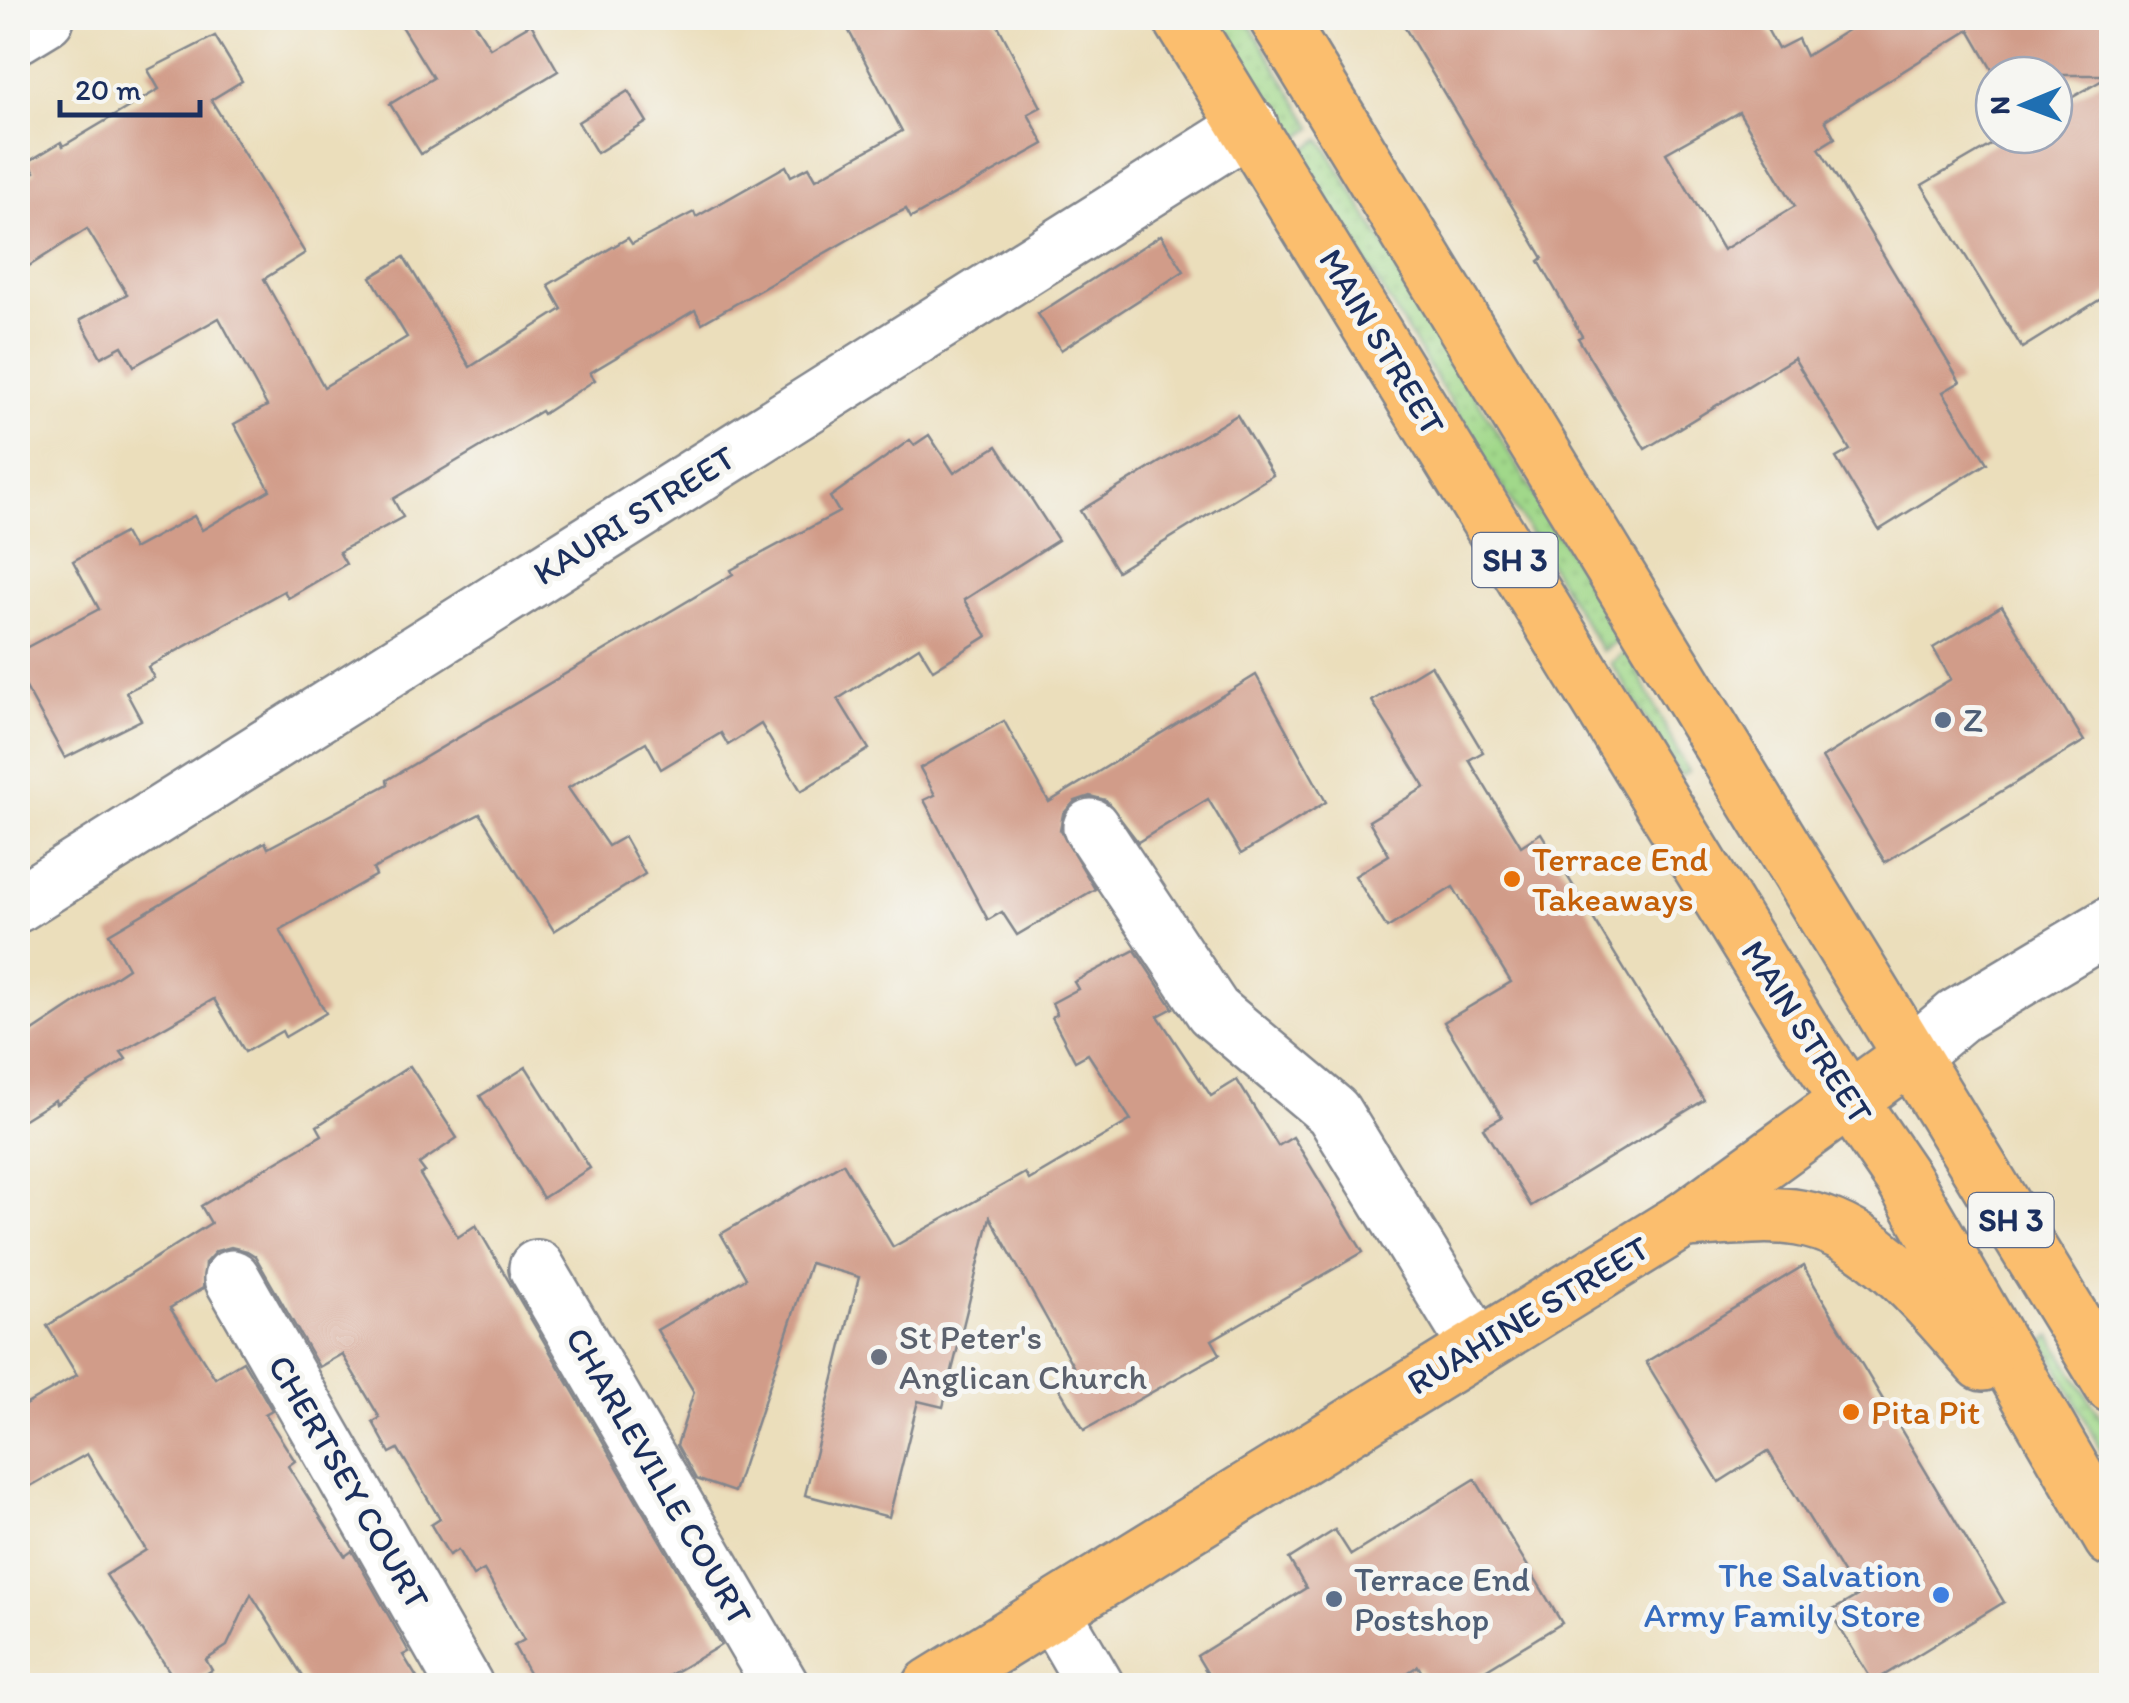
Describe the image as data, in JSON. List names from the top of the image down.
{
  "streets": {
    "main road": ["MAIN STREET", "SH 3", "RUAHINE STREET"],
    "street": ["KAURI STREET", "CHARLEVILLE COURT", "CHERTSEY COURT"]
  },
  "crossings": [
    ["MAIN STREET", "KAURI STREET"],
    ["MAIN STREET", "RUAHINE STREET"]
  ],
  "places": [
    "Z",
    "Terrace End Takeaways",
    "St Peter's Anglican Church",
    "Pita Pit",
    "The Salvation Army Family Store",
    "Terrace End Postshop"
  ],
  "scale_bar": "20 m",
  "north": "left"
}
